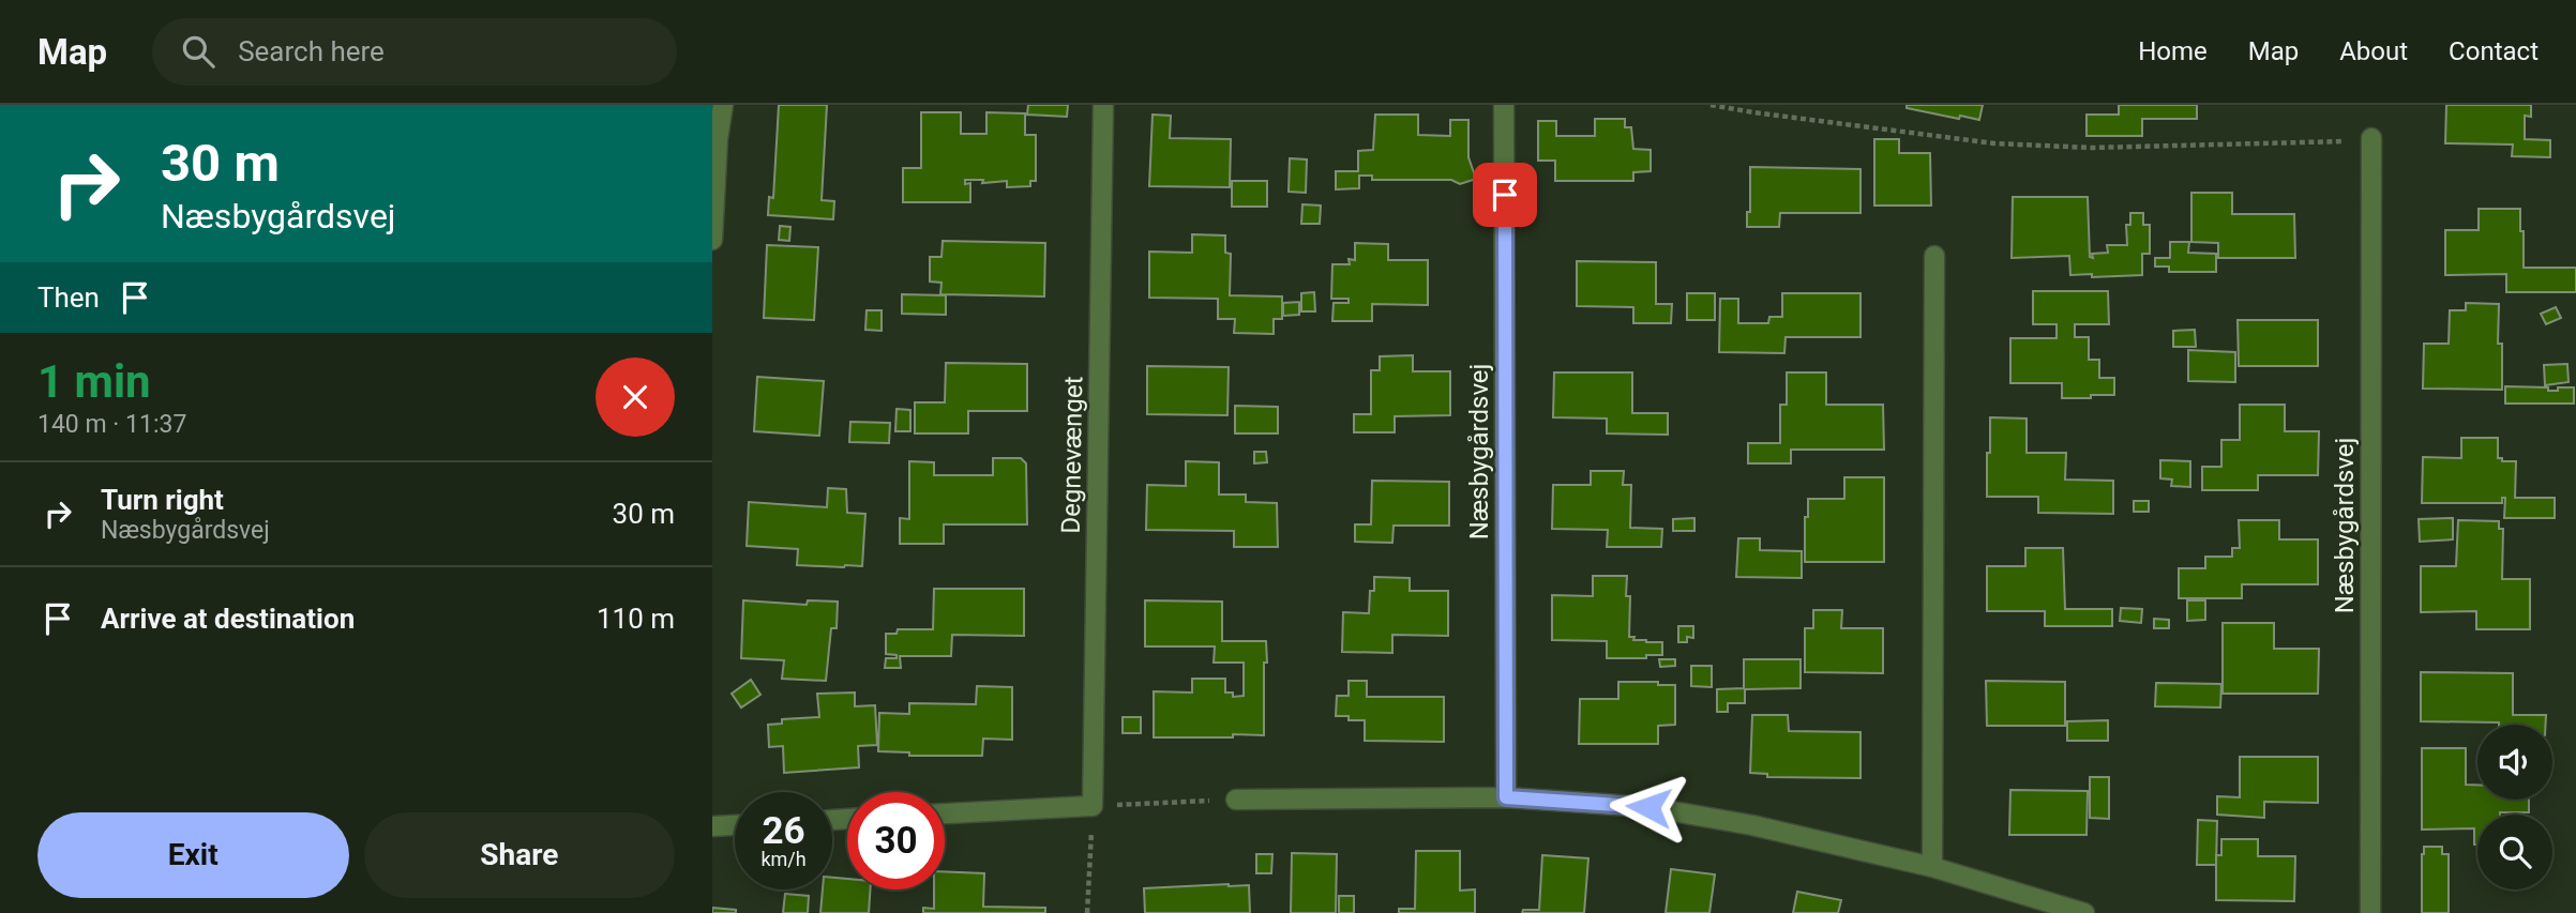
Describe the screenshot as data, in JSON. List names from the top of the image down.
{
  "streets": {
    "street": ["Næsbygårdsvej", "Degnevænget"]
  },
  "page": {
    "header": "Map",
    "search": "Search here",
    "nav": [
      "Home",
      "Map",
      "About",
      "Contact"
    ],
    "turn": ["30 m", "Næsbygårdsvej"],
    "then": "Then",
    "heading": ["1 min", "140 m · 11:37"],
    "list": [
      {
        "name": "Turn right",
        "note": "Næsbygårdsvej",
        "value": "30 m"
      },
      {
        "name": "Arrive at destination",
        "value": "110 m"
      }
    ],
    "speed": "26 km/h",
    "limit": "30",
    "buttons": ["Exit", "Share"]
  }
}
